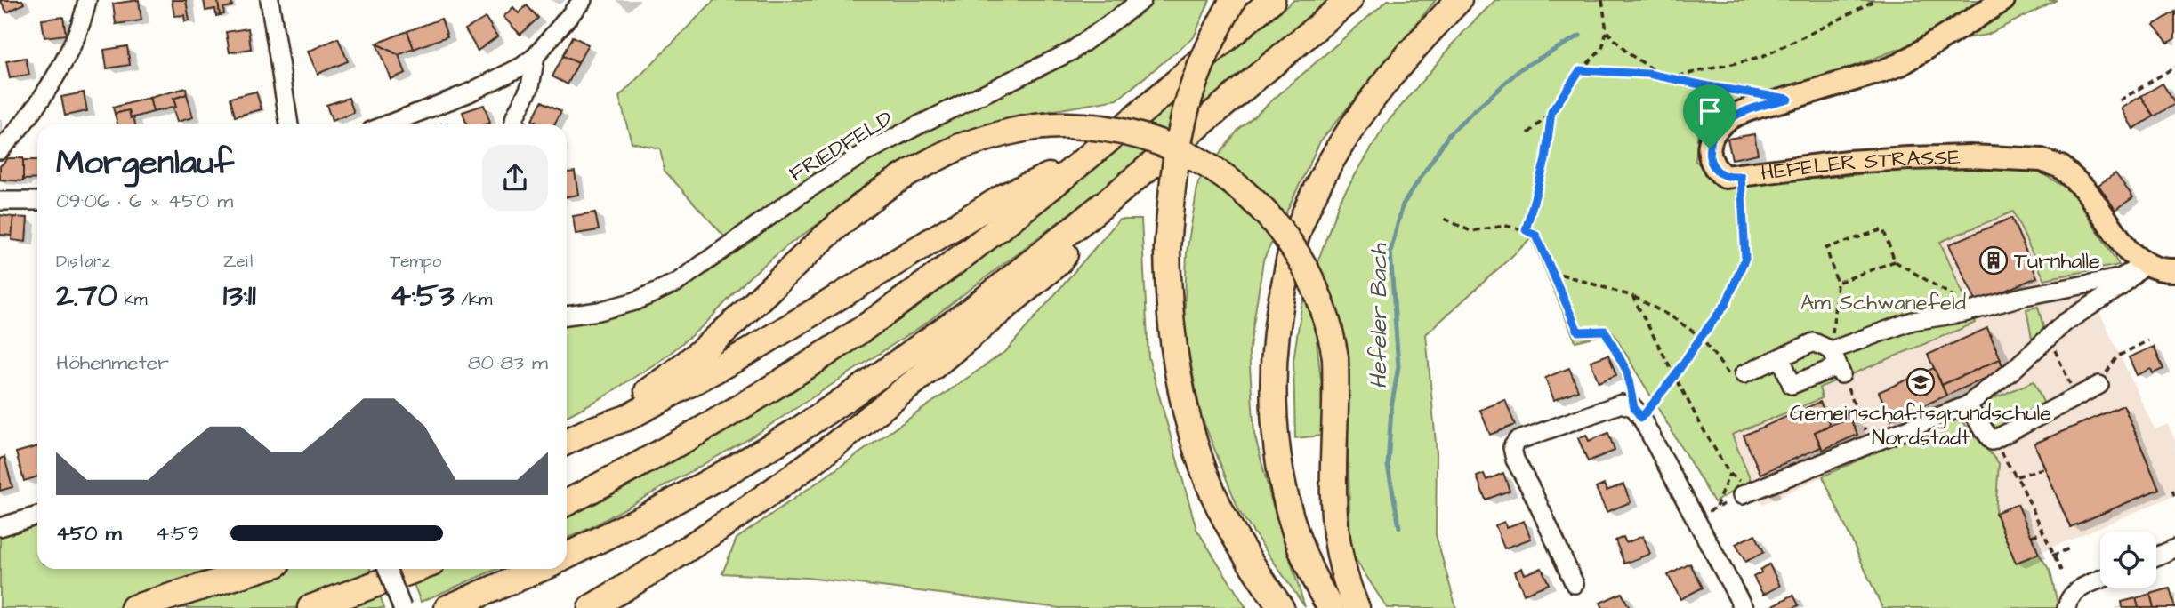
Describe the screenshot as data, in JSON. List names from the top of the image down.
{
  "streets": {
    "main road": ["HEFELER STRASSE"],
    "street": ["FRIEDFELD"]
  },
  "water": ["Hefeler Bach"],
  "parks": ["Am Schwanefeld"],
  "places": {
    "building": ["Turnhalle"],
    "school or university": ["Gemeinschaftsgrundschule Nordstadt"]
  },
  "page": {
    "heading": ["Morgenlauf", "09:06 · 6 × 450 m"],
    "stats": [
      ["Distanz", "2.70 km"],
      ["Zeit", "13:11"],
      ["Tempo", "4:53 /km"]
    ],
    "chart": ["Höhenmeter", "80–83 m"],
    "list": [
      {
        "name": "450 m",
        "note": "4:59"
      }
    ]
  }
}
